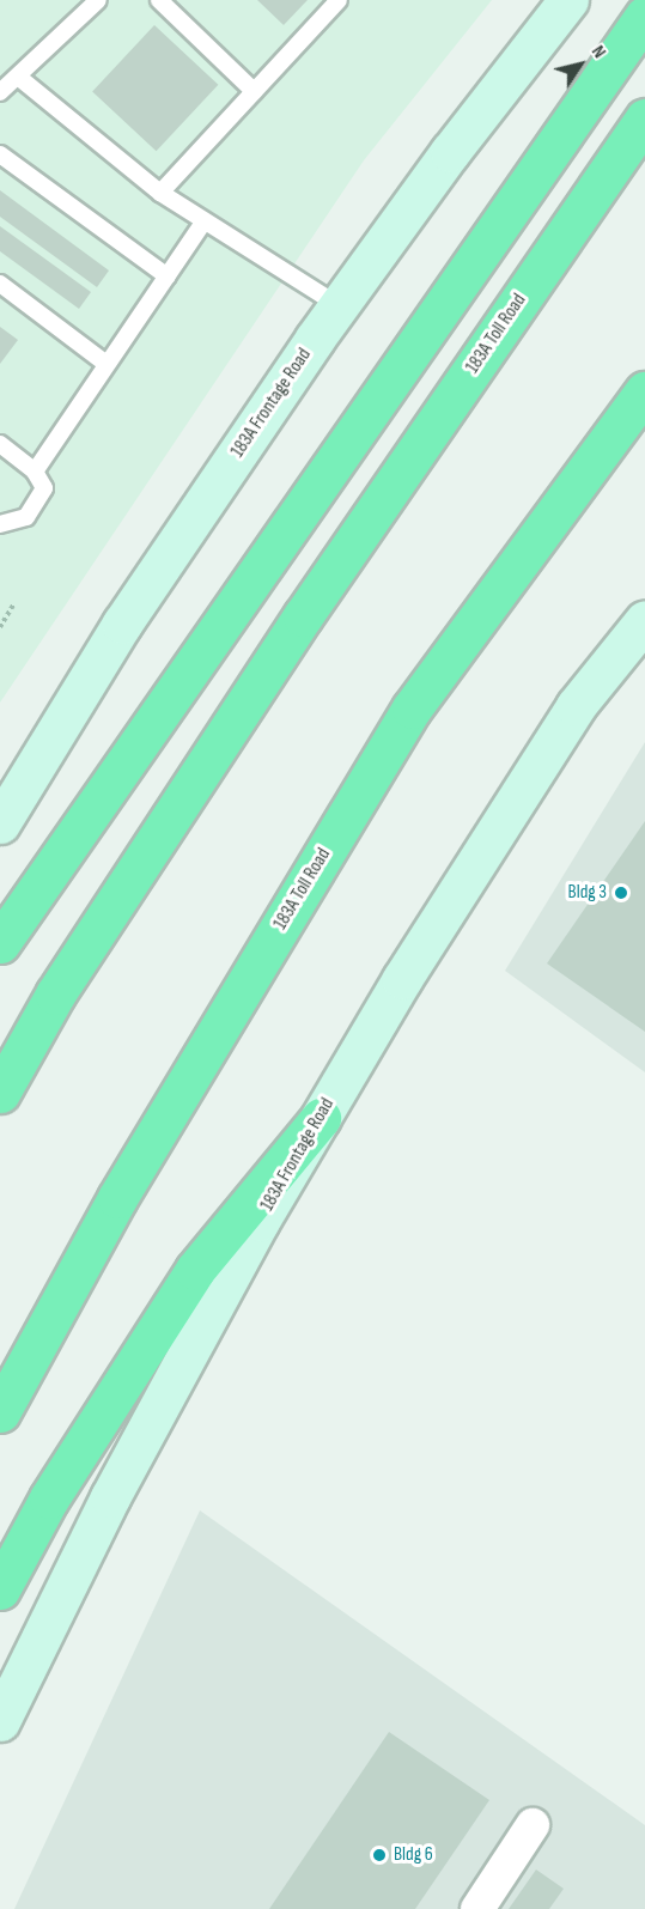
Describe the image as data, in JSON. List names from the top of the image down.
{
  "streets": {
    "highway": ["183A Toll Road"],
    "main road": ["183A Frontage Road"]
  },
  "places": ["Bldg 3", "Bldg 6"],
  "north": "top right"
}
